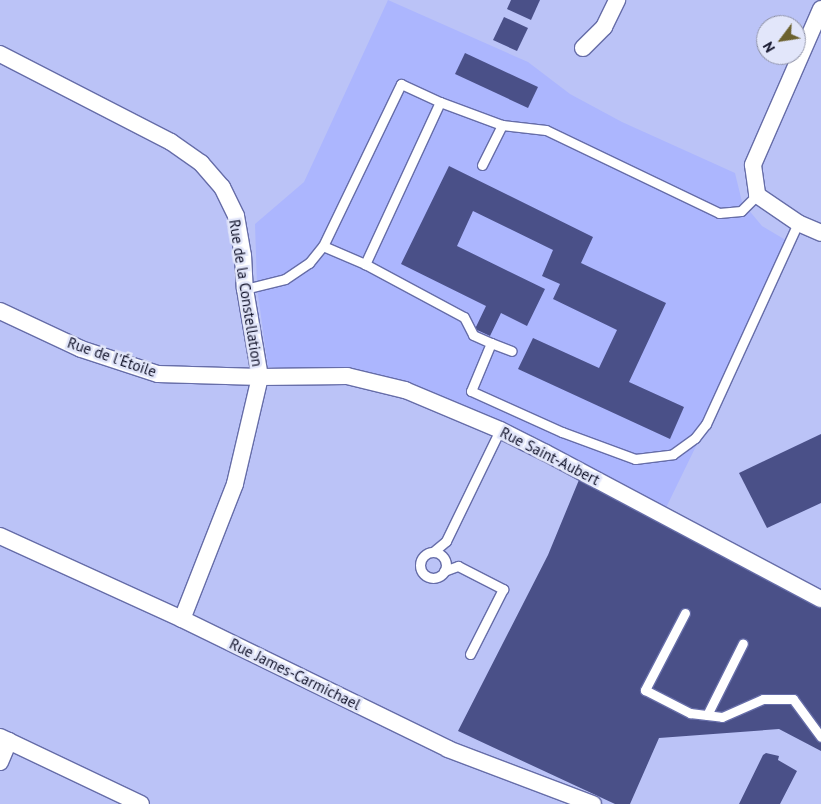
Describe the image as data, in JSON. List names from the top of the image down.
{
  "streets": {
    "street": [
      "Rue de la Constellation",
      "Rue de l'Étoile",
      "Rue Saint-Aubert",
      "Rue James-Carmichael"
    ]
  },
  "crossings": [
    ["Rue de la Constellation", "Rue de l'Étoile"],
    ["Rue de la Constellation", "Rue Saint-Aubert"],
    ["Rue de la Constellation", "Rue James-Carmichael"],
    ["Rue de l'Étoile", "Rue Saint-Aubert"]
  ],
  "north": "bottom left"
}
